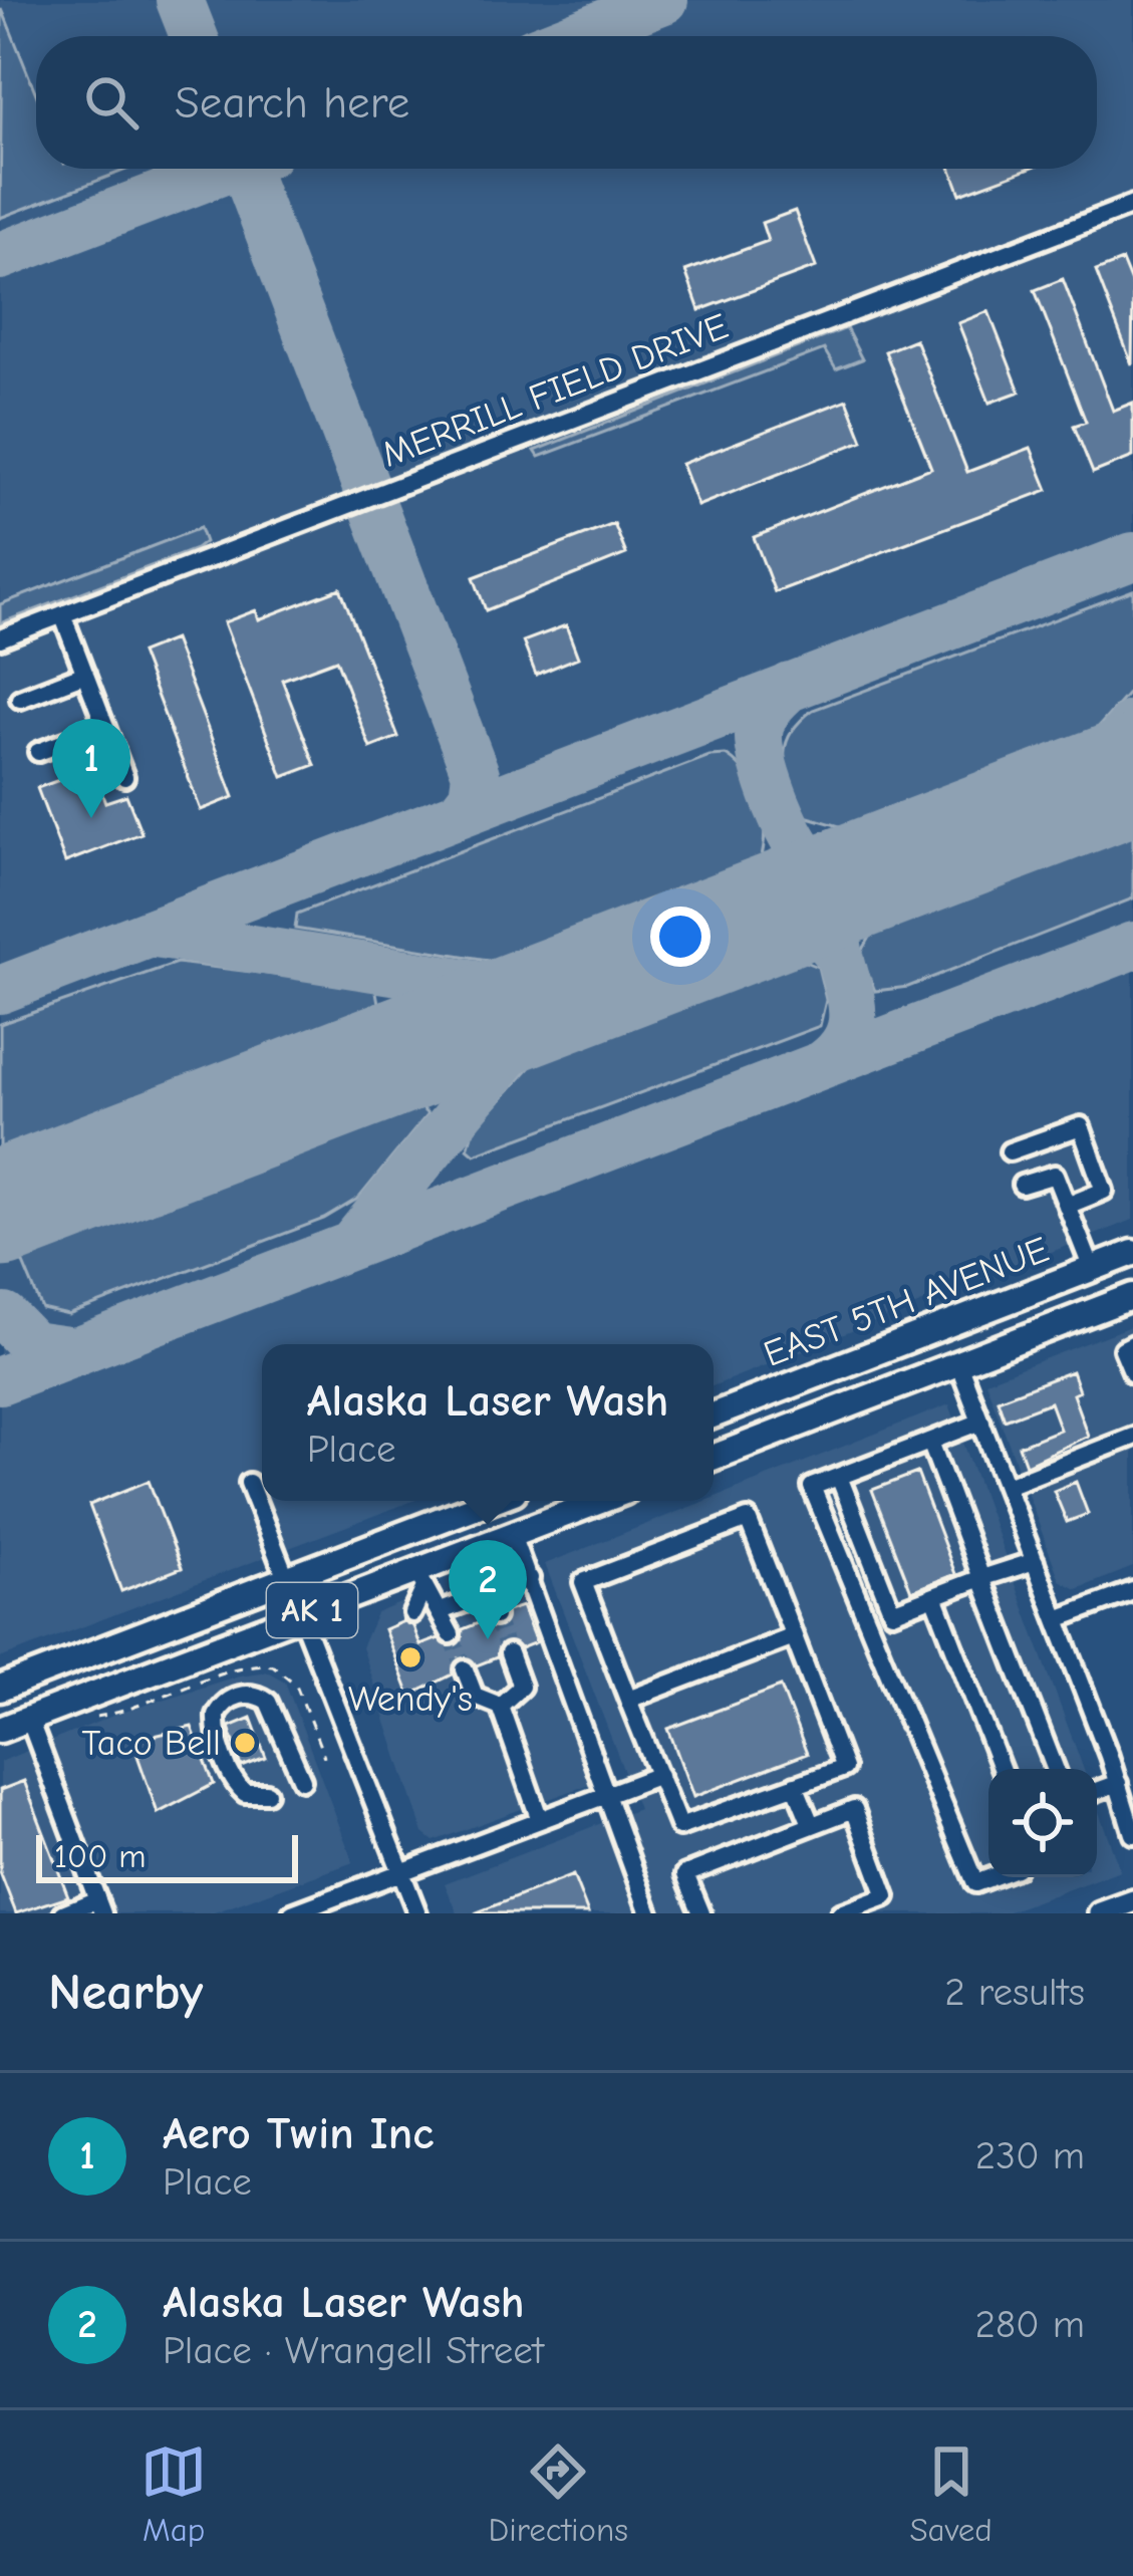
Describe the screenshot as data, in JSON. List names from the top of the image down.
{
  "streets": {
    "highway": ["EAST 5TH AVENUE", "AK 1"],
    "street": ["MERRILL FIELD DRIVE"]
  },
  "places": ["Wendy's", "Taco Bell"],
  "scale_bar": "100 m",
  "page": {
    "search": "Search here",
    "pins": ["1", "2"],
    "popup": ["Alaska Laser Wash", "Place"],
    "scale": "100 m",
    "heading": ["Nearby", "2 results"],
    "list": [
      {
        "mark": "1",
        "name": "Aero Twin Inc",
        "note": "Place",
        "value": "230 m"
      },
      {
        "mark": "2",
        "name": "Alaska Laser Wash",
        "note": "Place · Wrangell Street",
        "value": "280 m"
      }
    ],
    "nav": ["Map", "Directions", "Saved"]
  }
}
